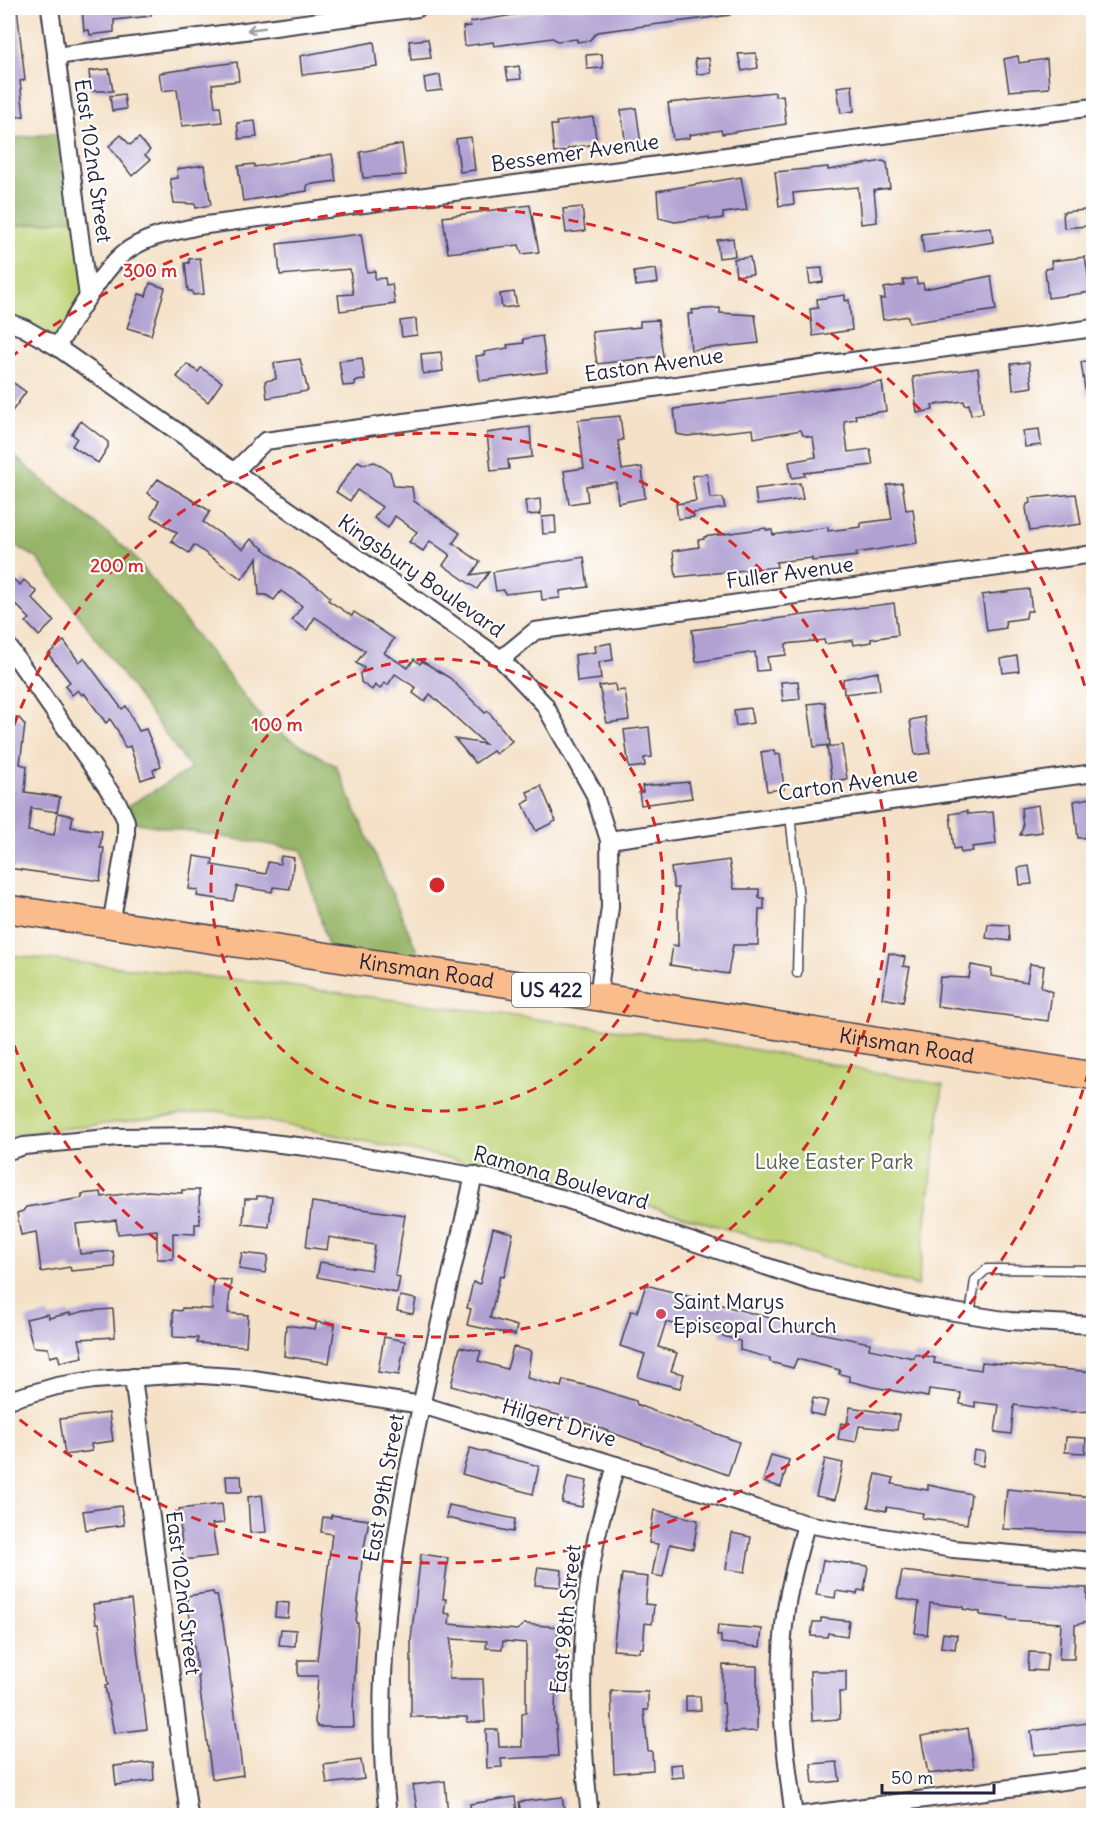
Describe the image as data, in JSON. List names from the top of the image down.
{
  "streets": {
    "main road": ["Kinsman Road", "US 422"],
    "street": [
      "Bessemer Avenue",
      "East 102nd Street",
      "Easton Avenue",
      "Fuller Avenue",
      "Kingsbury Boulevard",
      "Carton Avenue",
      "Ramona Boulevard",
      "Hilgert Drive",
      "East 99th Street",
      "East 98th Street"
    ]
  },
  "crossings": [
    ["Bessemer Avenue", "East 102nd Street"],
    ["East 102nd Street", "Hilgert Drive"],
    ["Easton Avenue", "Kingsbury Boulevard"],
    ["Fuller Avenue", "Kingsbury Boulevard"],
    ["Kingsbury Boulevard", "Carton Avenue"],
    ["Kingsbury Boulevard", "Kinsman Road"],
    ["Ramona Boulevard", "East 99th Street"],
    ["Hilgert Drive", "East 99th Street"],
    ["Hilgert Drive", "East 98th Street"]
  ],
  "parks": ["Luke Easter Park"],
  "places": ["Saint Marys Episcopal Church"],
  "scale_bar": "50 m",
  "rings": ["300 m", "200 m", "100 m"]
}
